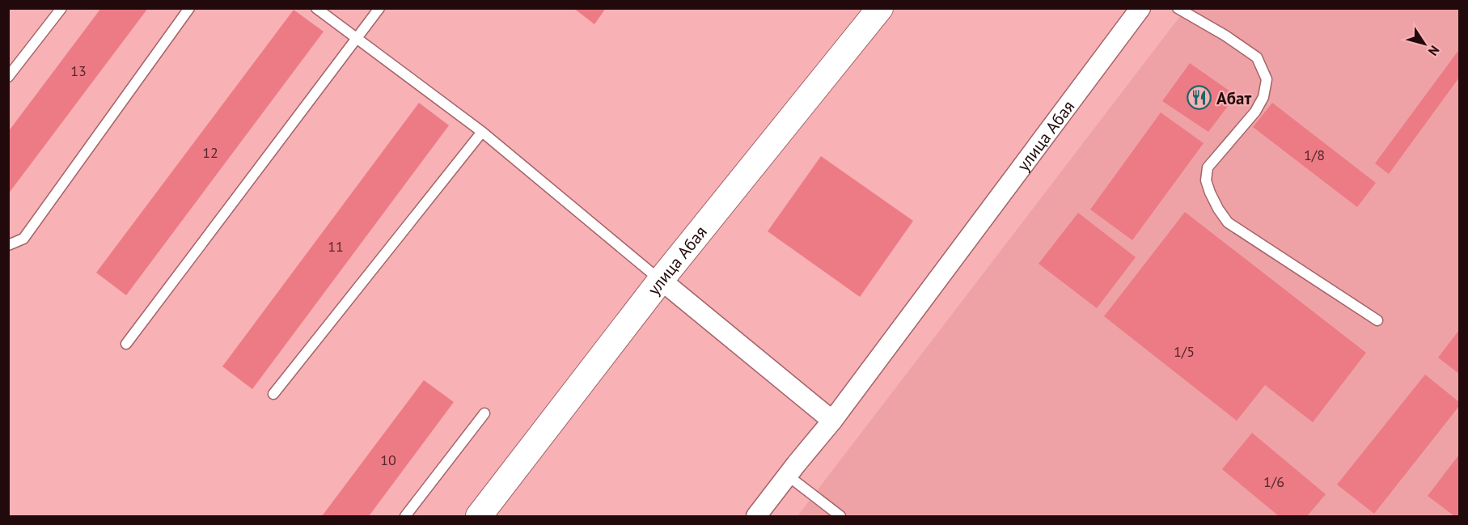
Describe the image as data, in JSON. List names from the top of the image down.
{
  "streets": {
    "street": ["улица Абая"]
  },
  "places": {
    "restaurant": ["Абат"]
  },
  "house_numbers": [
    "13",
    "12",
    "1/8",
    "11",
    "1/5",
    "10",
    "1/6"
  ],
  "north": "bottom right"
}
